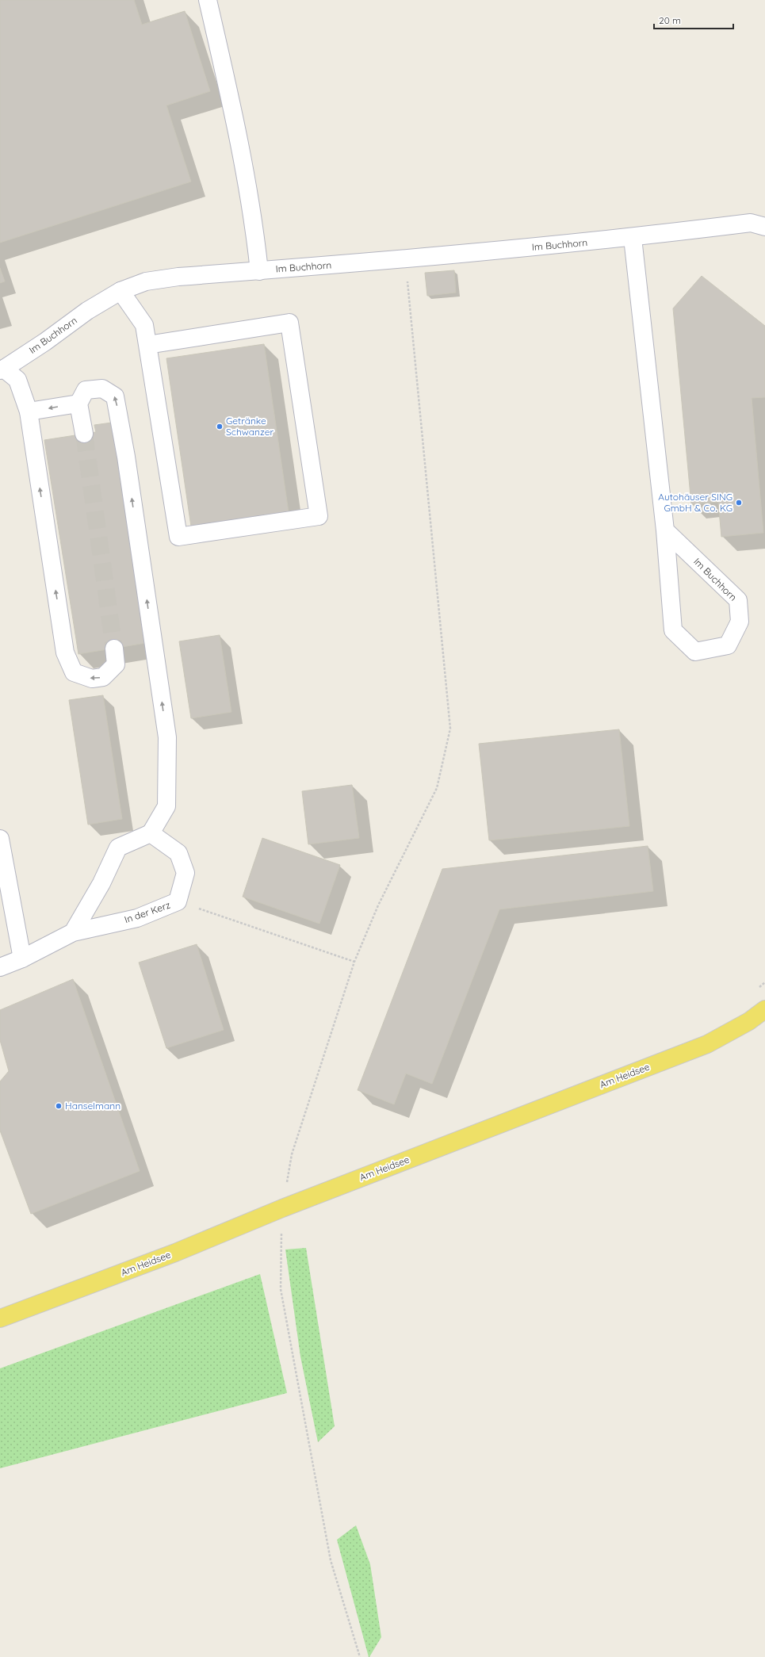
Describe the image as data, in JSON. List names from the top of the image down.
{
  "streets": {
    "main road": ["Am Heidsee"],
    "street": ["Im Buchhorn", "In der Kerz"]
  },
  "places": ["Getränke Schwanzer", "Autohäuser SING GmbH & Co. KG", "Hanselmann"],
  "scale_bar": "20 m"
}
